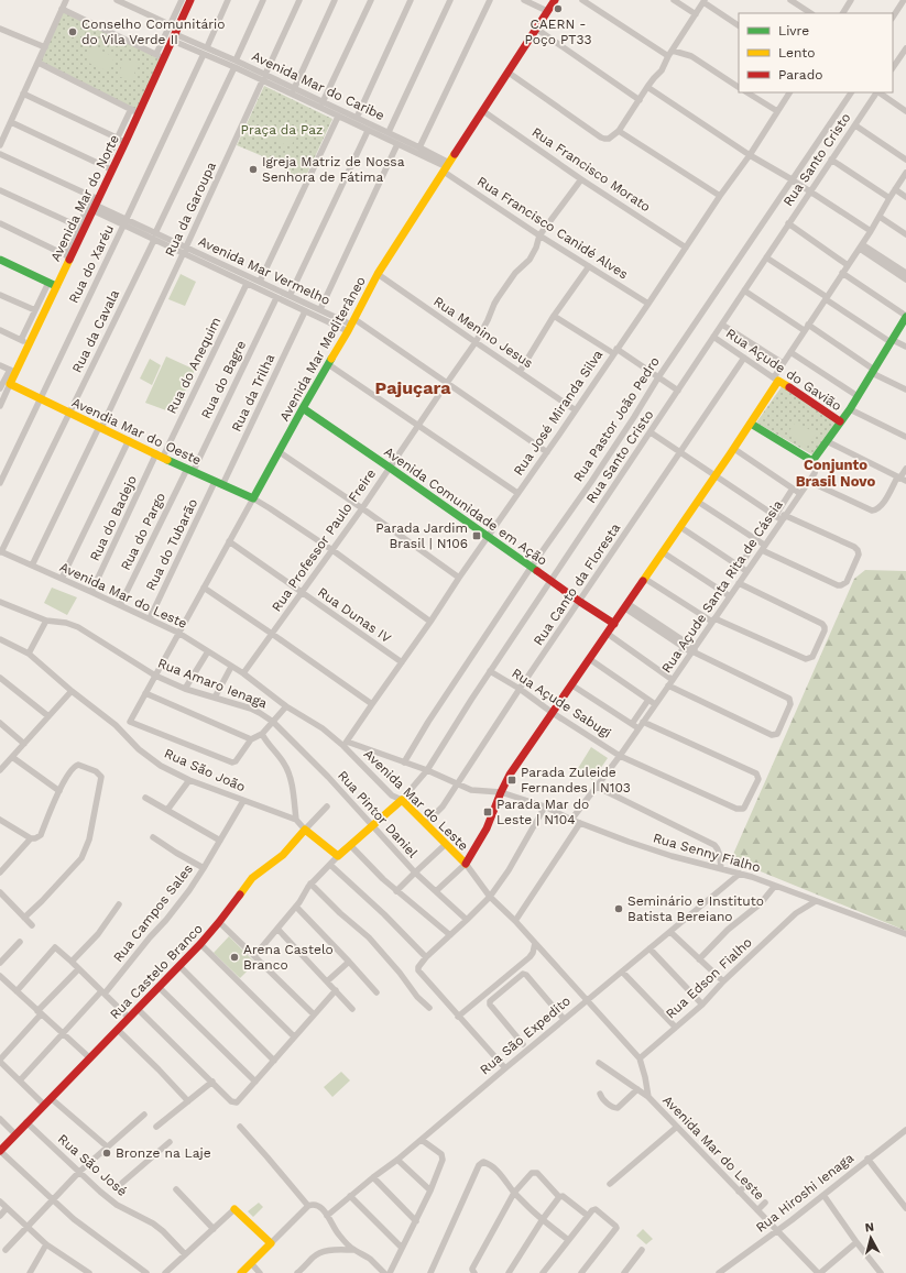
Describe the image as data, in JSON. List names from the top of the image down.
{
  "streets": {
    "street": [
      "Avenida Mar do Caribe",
      "Rua Santo Cristo",
      "Rua Francisco Morato",
      "Avenida Mar do Norte",
      "Rua da Garoupa",
      "Rua Francisco Canidé Alves",
      "Rua do Xaréu",
      "Avenida Mar Vermelho",
      "Rua da Cavala",
      "Rua Menino Jesus",
      "Avenida Mar Mediterâneo",
      "Rua do Anequim",
      "Rua Açude do Gavião",
      "Rua do Bagre",
      "Rua da Trilha",
      "Rua José Miranda Silva",
      "Rua Pastor João Pedro",
      "Avendia Mar do Oeste",
      "Avenida Comunidade em Ação",
      "Rua do Badejo",
      "Rua do Pargo",
      "Rua Professor Paulo Freire",
      "Rua do Tubarão",
      "Rua Canto da Floresta",
      "Rua Açude Santa Rita de Cássia",
      "Avenida Mar do Leste",
      "Rua Dunas IV",
      "Rua Amaro Ienaga",
      "Rua Açude Sabugi",
      "Rua São João",
      "Rua Pintor Daniel",
      "Rua Senny Fialho",
      "Rua Campos Sales",
      "Rua Castelo Branco",
      "Rua Edson Fialho",
      "Rua São Expedito",
      "Rua São José",
      "Rua Hiroshi Ienaga"
    ]
  },
  "crossings": [
    ["Avenida Mar do Caribe", "Avenida Mar do Norte"],
    ["Avenida Mar do Caribe", "Rua da Garoupa"],
    ["Avenida Mar do Caribe", "Rua Francisco Canidé Alves"],
    ["Avenida Mar do Caribe", "Rua do Xaréu"],
    ["Avenida Mar do Caribe", "Rua da Cavala"],
    ["Avenida Mar do Caribe", "Avenida Mar Mediterâneo"],
    ["Rua Santo Cristo", "Rua Açude do Gavião"],
    ["Rua Santo Cristo", "Avenida Comunidade em Ação"],
    ["Rua Santo Cristo", "Avenida Mar do Leste"],
    ["Rua Santo Cristo", "Rua Açude Sabugi"],
    ["Rua Santo Cristo", "Rua São João"],
    ["Rua Santo Cristo", "Rua Pintor Daniel"],
    ["Rua Santo Cristo", "Rua Senny Fialho"],
    ["Rua Francisco Morato", "Avenida Mar Mediterâneo"],
    ["Rua Francisco Morato", "Rua José Miranda Silva"],
    ["Rua Francisco Morato", "Rua Professor Paulo Freire"],
    ["Avenida Mar do Norte", "Avenida Mar Vermelho"],
    ["Avenida Mar do Norte", "Avendia Mar do Oeste"],
    ["Rua da Garoupa", "Avenida Mar Vermelho"],
    ["Rua da Garoupa", "Avendia Mar do Oeste"],
    ["Rua da Garoupa", "Avenida Mar do Leste"],
    ["Rua Francisco Canidé Alves", "Avenida Mar Mediterâneo"],
    ["Rua Francisco Canidé Alves", "Rua José Miranda Silva"],
    ["Rua Francisco Canidé Alves", "Rua Professor Paulo Freire"],
    ["Rua do Xaréu", "Avenida Mar Vermelho"],
    ["Rua do Xaréu", "Avendia Mar do Oeste"],
    ["Avenida Mar Vermelho", "Rua da Cavala"],
    ["Avenida Mar Vermelho", "Avenida Mar Mediterâneo"],
    ["Avenida Mar Vermelho", "Rua do Anequim"],
    ["Avenida Mar Vermelho", "Rua do Bagre"],
    ["Avenida Mar Vermelho", "Rua da Trilha"],
    ["Rua da Cavala", "Avendia Mar do Oeste"],
    ["Rua da Cavala", "Avenida Mar do Leste"],
    ["Rua Menino Jesus", "Avenida Mar Mediterâneo"],
    ["Rua Menino Jesus", "Rua José Miranda Silva"],
    ["Rua Menino Jesus", "Rua Professor Paulo Freire"],
    ["Avenida Mar Mediterâneo", "Avendia Mar do Oeste"],
    ["Avenida Mar Mediterâneo", "Avenida Comunidade em Ação"],
    ["Avenida Mar Mediterâneo", "Avenida Mar do Leste"],
    ["Avenida Mar Mediterâneo", "Rua Dunas IV"],
    ["Avenida Mar Mediterâneo", "Rua Amaro Ienaga"],
    ["Avenida Mar Mediterâneo", "Rua São João"],
    ["Rua do Anequim", "Avendia Mar do Oeste"],
    ["Rua do Anequim", "Rua do Badejo"],
    ["Rua Açude do Gavião", "Rua Canto da Floresta"],
    ["Rua Açude do Gavião", "Rua Açude Santa Rita de Cássia"],
    ["Rua do Bagre", "Avendia Mar do Oeste"],
    ["Rua do Bagre", "Rua do Pargo"],
    ["Rua da Trilha", "Avendia Mar do Oeste"],
    ["Rua José Miranda Silva", "Avenida Comunidade em Ação"],
    ["Rua José Miranda Silva", "Avenida Mar do Leste"],
    ["Rua José Miranda Silva", "Rua Dunas IV"],
    ["Rua José Miranda Silva", "Rua Senny Fialho"],
    ["Rua Pastor João Pedro", "Avenida Comunidade em Ação"],
    ["Rua Pastor João Pedro", "Rua Senny Fialho"],
    ["Avendia Mar do Oeste", "Rua do Badejo"],
    ["Avendia Mar do Oeste", "Rua do Pargo"],
    ["Avendia Mar do Oeste", "Rua do Tubarão"],
    ["Avenida Comunidade em Ação", "Rua Professor Paulo Freire"],
    ["Avenida Comunidade em Ação", "Rua Canto da Floresta"],
    ["Rua do Badejo", "Avenida Mar do Leste"],
    ["Rua do Pargo", "Avenida Mar do Leste"],
    ["Rua Professor Paulo Freire", "Avenida Mar do Leste"],
    ["Rua Professor Paulo Freire", "Rua Dunas IV"],
    ["Rua do Tubarão", "Avenida Mar do Leste"],
    ["Rua Canto da Floresta", "Avenida Mar do Leste"],
    ["Rua Canto da Floresta", "Rua Açude Sabugi"],
    ["Rua Canto da Floresta", "Rua Senny Fialho"],
    ["Rua Açude Santa Rita de Cássia", "Rua Açude Sabugi"],
    ["Rua Açude Santa Rita de Cássia", "Rua Senny Fialho"],
    ["Avenida Mar do Leste", "Rua Senny Fialho"],
    ["Avenida Mar do Leste", "Rua Edson Fialho"],
    ["Avenida Mar do Leste", "Rua São Expedito"],
    ["Avenida Mar do Leste", "Rua Hiroshi Ienaga"],
    ["Rua Amaro Ienaga", "Rua Pintor Daniel"],
    ["Rua São João", "Rua Campos Sales"],
    ["Rua São João", "Rua Castelo Branco"],
    ["Rua Senny Fialho", "Rua Edson Fialho"],
    ["Rua Senny Fialho", "Rua São Expedito"],
    ["Rua Castelo Branco", "Rua São José"]
  ],
  "districts": ["Pajuçara", "Conjunto Brasil Novo"],
  "parks": ["Praça da Paz"],
  "places": {
    "other": [
      "CAERN - Poço PT33",
      "Conselho Comunitário do Vila Verde II",
      "Igreja Matriz de Nossa Senhora de Fátima",
      "Seminário e Instituto Batista Bereiano",
      "Arena Castelo Branco",
      "Bronze na Laje"
    ],
    "transit": ["Parada Jardim Brasil | N106", "Parada Zuleide Fernandes | N103", "Parada Mar do Leste | N104"]
  },
  "legend": ["Livre", "Lento", "Parado"],
  "north": "top"
}
